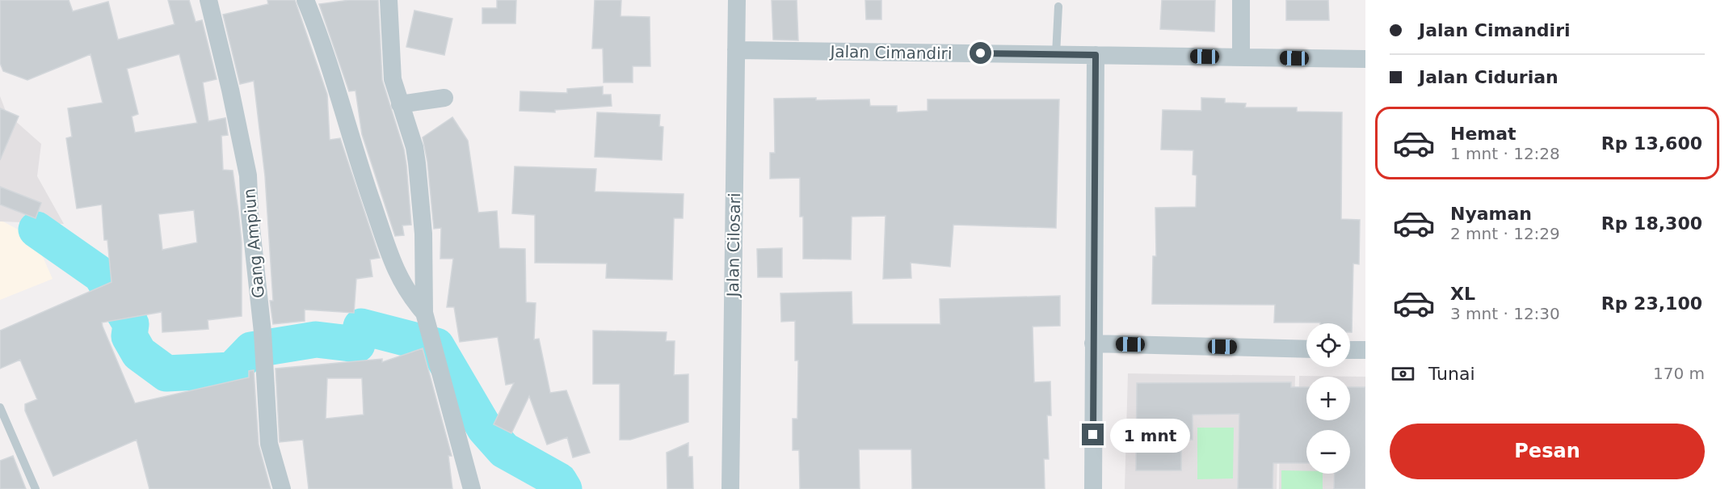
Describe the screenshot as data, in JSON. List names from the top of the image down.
{
  "streets": {
    "street": ["Jalan Cimandiri", "Gang Ampiun", "Jalan Cilosari"]
  },
  "crossings": [
    ["Jalan Cimandiri", "Jalan Cilosari"]
  ],
  "page": {
    "banner": ["Jalan Cimandiri", "Jalan Cidurian"],
    "list": [
      {
        "name": "Hemat",
        "note": "1 mnt · 12:28",
        "value": "Rp 13,600"
      },
      {
        "name": "Nyaman",
        "note": "2 mnt · 12:29",
        "value": "Rp 18,300"
      },
      {
        "name": "XL",
        "note": "3 mnt · 12:30",
        "value": "Rp 23,100"
      }
    ],
    "map_buttons": ["+", "−"],
    "pay": ["Tunai", "170 m"],
    "buttons": "Pesan",
    "bubble": "1 mnt"
  }
}
